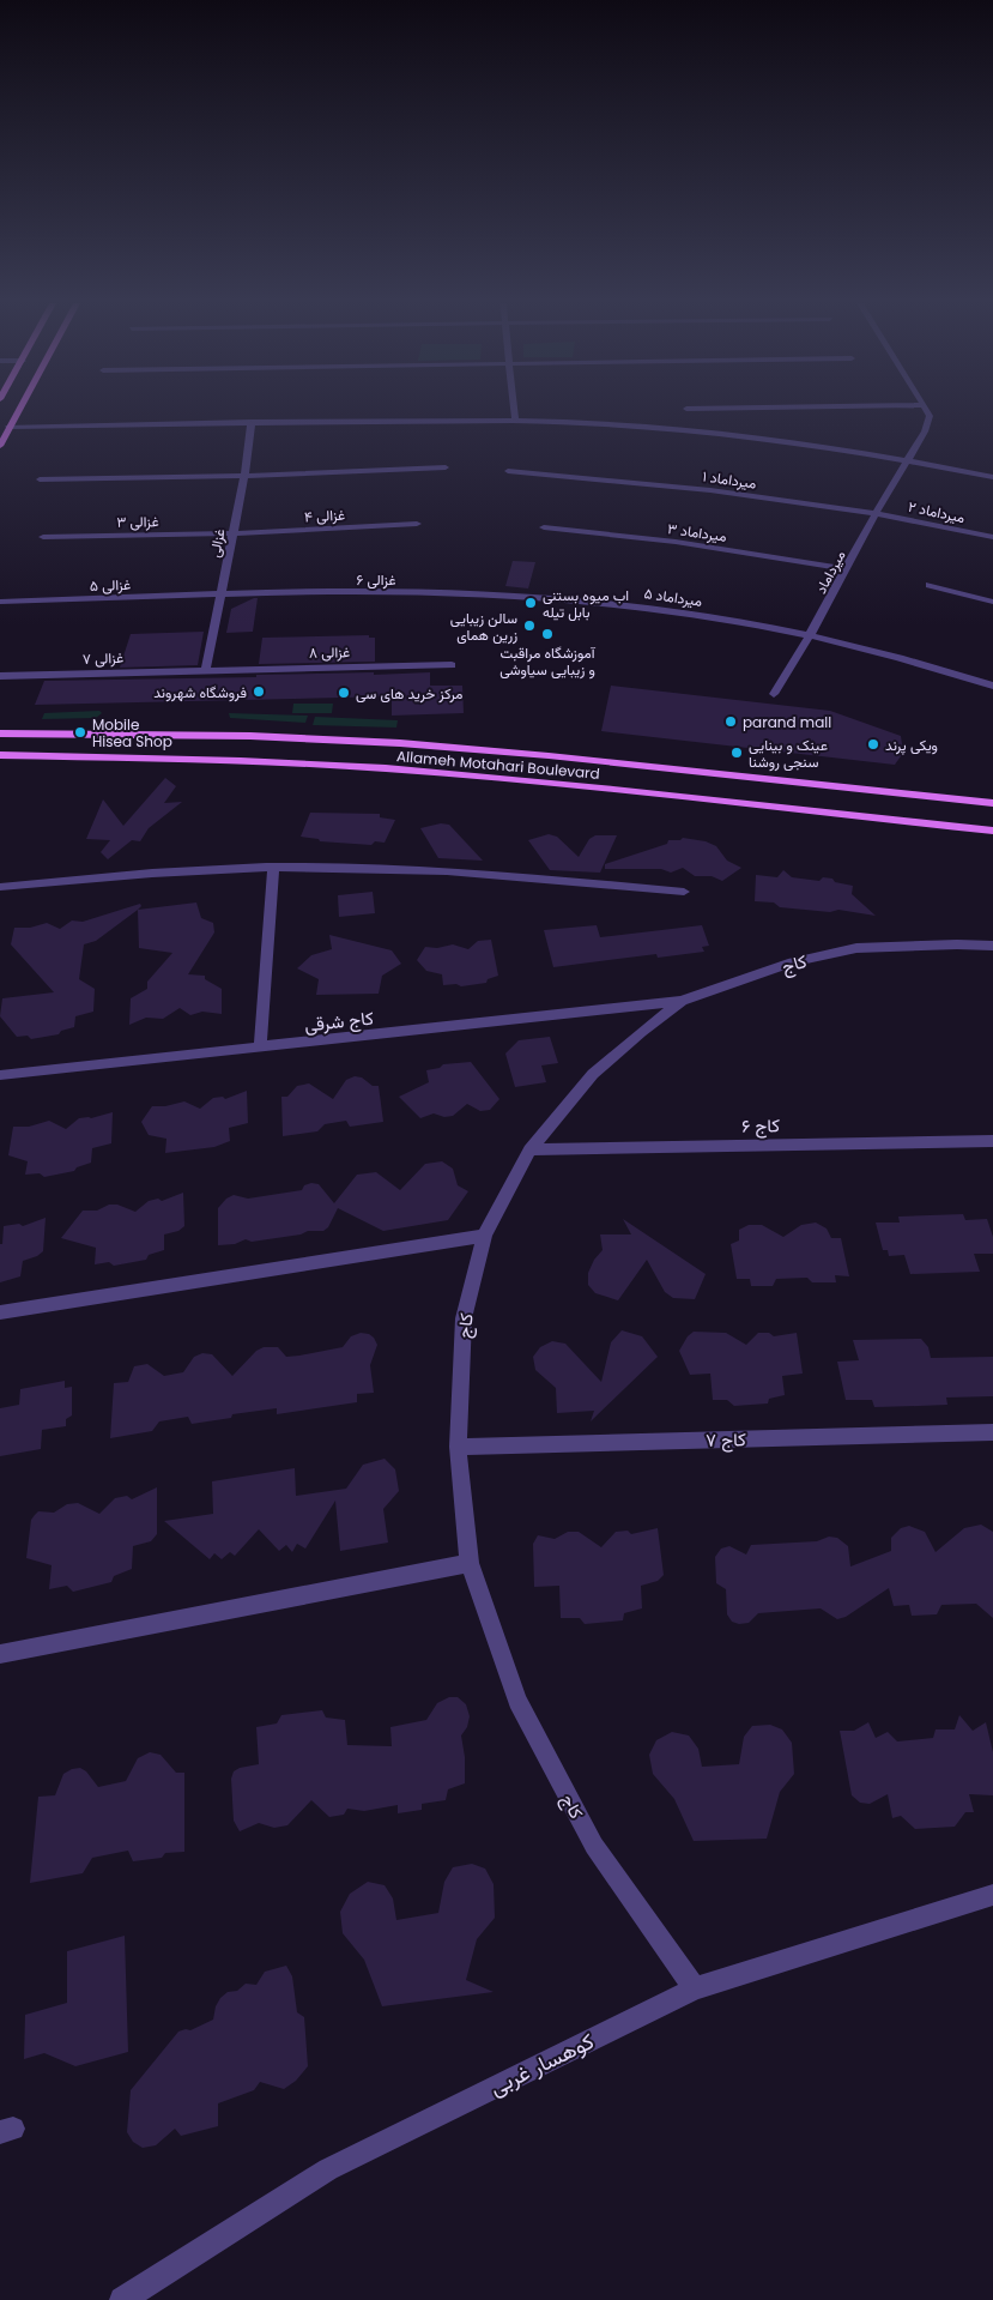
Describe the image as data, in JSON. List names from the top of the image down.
{
  "streets": {
    "main road": ["Allameh Motahari Boulevard"],
    "street": [
      "میرداماد ۱",
      "میرداماد ۲",
      "غزالی ۴",
      "غزالی ۳",
      "میرداماد ۳",
      "غزالی",
      "میرداماد",
      "غزالی ۶",
      "غزالی ۵",
      "میرداماد ۵",
      "غزالی ۸",
      "غزالی ۷",
      "کاج",
      "کاج شرقی",
      "کاج ۶",
      "کاج ۷",
      "کوهسار غربی"
    ]
  },
  "crossings": [
    ["میرداماد ۱", "میرداماد ۲"],
    ["میرداماد ۱", "میرداماد"],
    ["میرداماد ۲", "میرداماد"],
    ["غزالی ۴", "غزالی ۳"],
    ["غزالی ۴", "غزالی"],
    ["غزالی ۳", "غزالی"],
    ["میرداماد ۳", "میرداماد"],
    ["غزالی", "غزالی ۶"],
    ["غزالی", "غزالی ۵"],
    ["غزالی", "غزالی ۸"],
    ["غزالی", "غزالی ۷"],
    ["میرداماد", "میرداماد ۵"],
    ["غزالی ۶", "غزالی ۵"],
    ["غزالی ۶", "میرداماد ۵"],
    ["غزالی ۸", "غزالی ۷"],
    ["کاج", "کاج شرقی"],
    ["کاج", "کاج ۶"],
    ["کاج", "کاج ۷"],
    ["کاج", "کوهسار غربی"]
  ],
  "places": [
    "اب میوه بستنی بابل تیله",
    "سالن زیبایی زرین همای",
    "آموزشگاه مراقبت و زیبایی سیاوشی",
    "فروشگاه شهروند",
    "مرکز خرید های سی",
    "parand mall",
    "Mobile Hisea Shop",
    "ویکی پرند",
    "عینک و بینایی سنجی روشنا"
  ]
}
